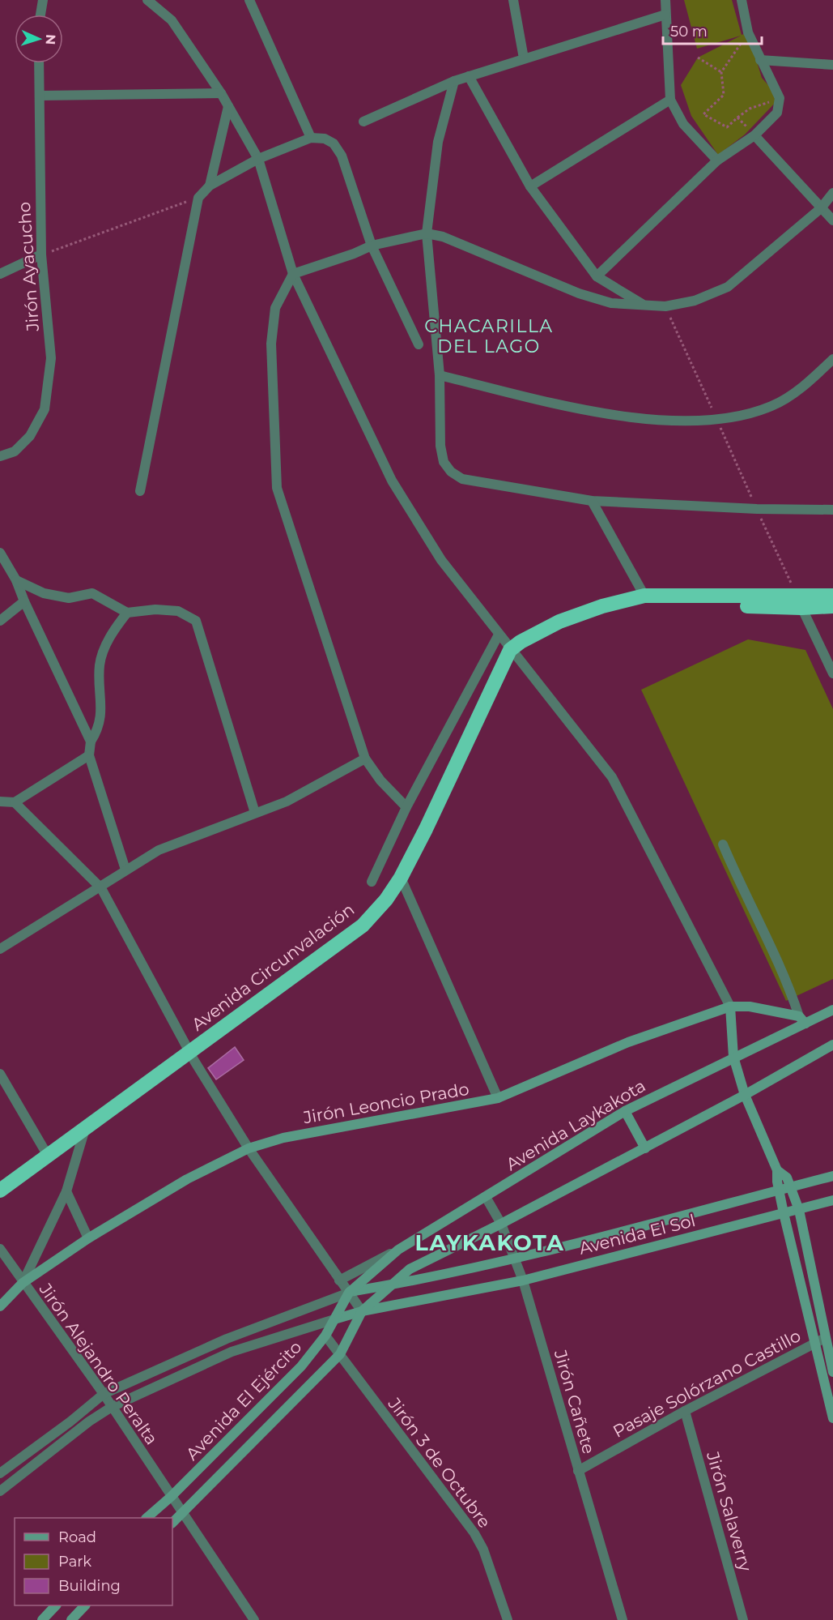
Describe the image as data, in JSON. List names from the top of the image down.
{
  "streets": {
    "highway": ["Avenida Circunvalación"],
    "street": [
      "Jirón Ayacucho",
      "Jirón Leoncio Prado",
      "Avenida Laykakota",
      "Avenida El Sol",
      "Jirón Alejandro Peralta",
      "Pasaje Solórzano Castillo",
      "Avenida El Ejército",
      "Jirón Cañete",
      "Jirón 3 de Octubre",
      "Jirón Salaverry"
    ]
  },
  "crossings": [
    ["Jirón Leoncio Prado", "Avenida Laykakota"],
    ["Jirón Leoncio Prado", "Jirón Alejandro Peralta"],
    ["Avenida Laykakota", "Avenida El Sol"],
    ["Avenida Laykakota", "Avenida El Ejército"],
    ["Avenida Laykakota", "Jirón Cañete"],
    ["Avenida El Sol", "Avenida El Ejército"],
    ["Avenida El Sol", "Jirón Cañete"],
    ["Jirón Alejandro Peralta", "Avenida El Ejército"],
    ["Pasaje Solórzano Castillo", "Jirón Cañete"],
    ["Pasaje Solórzano Castillo", "Jirón Salaverry"],
    ["Avenida El Ejército", "Jirón 3 de Octubre"]
  ],
  "districts": ["CHACARILLA DEL LAGO", "LAYKAKOTA"],
  "legend": ["Road", "Park", "Building"],
  "scale_bar": "50 m",
  "north": "right"
}
